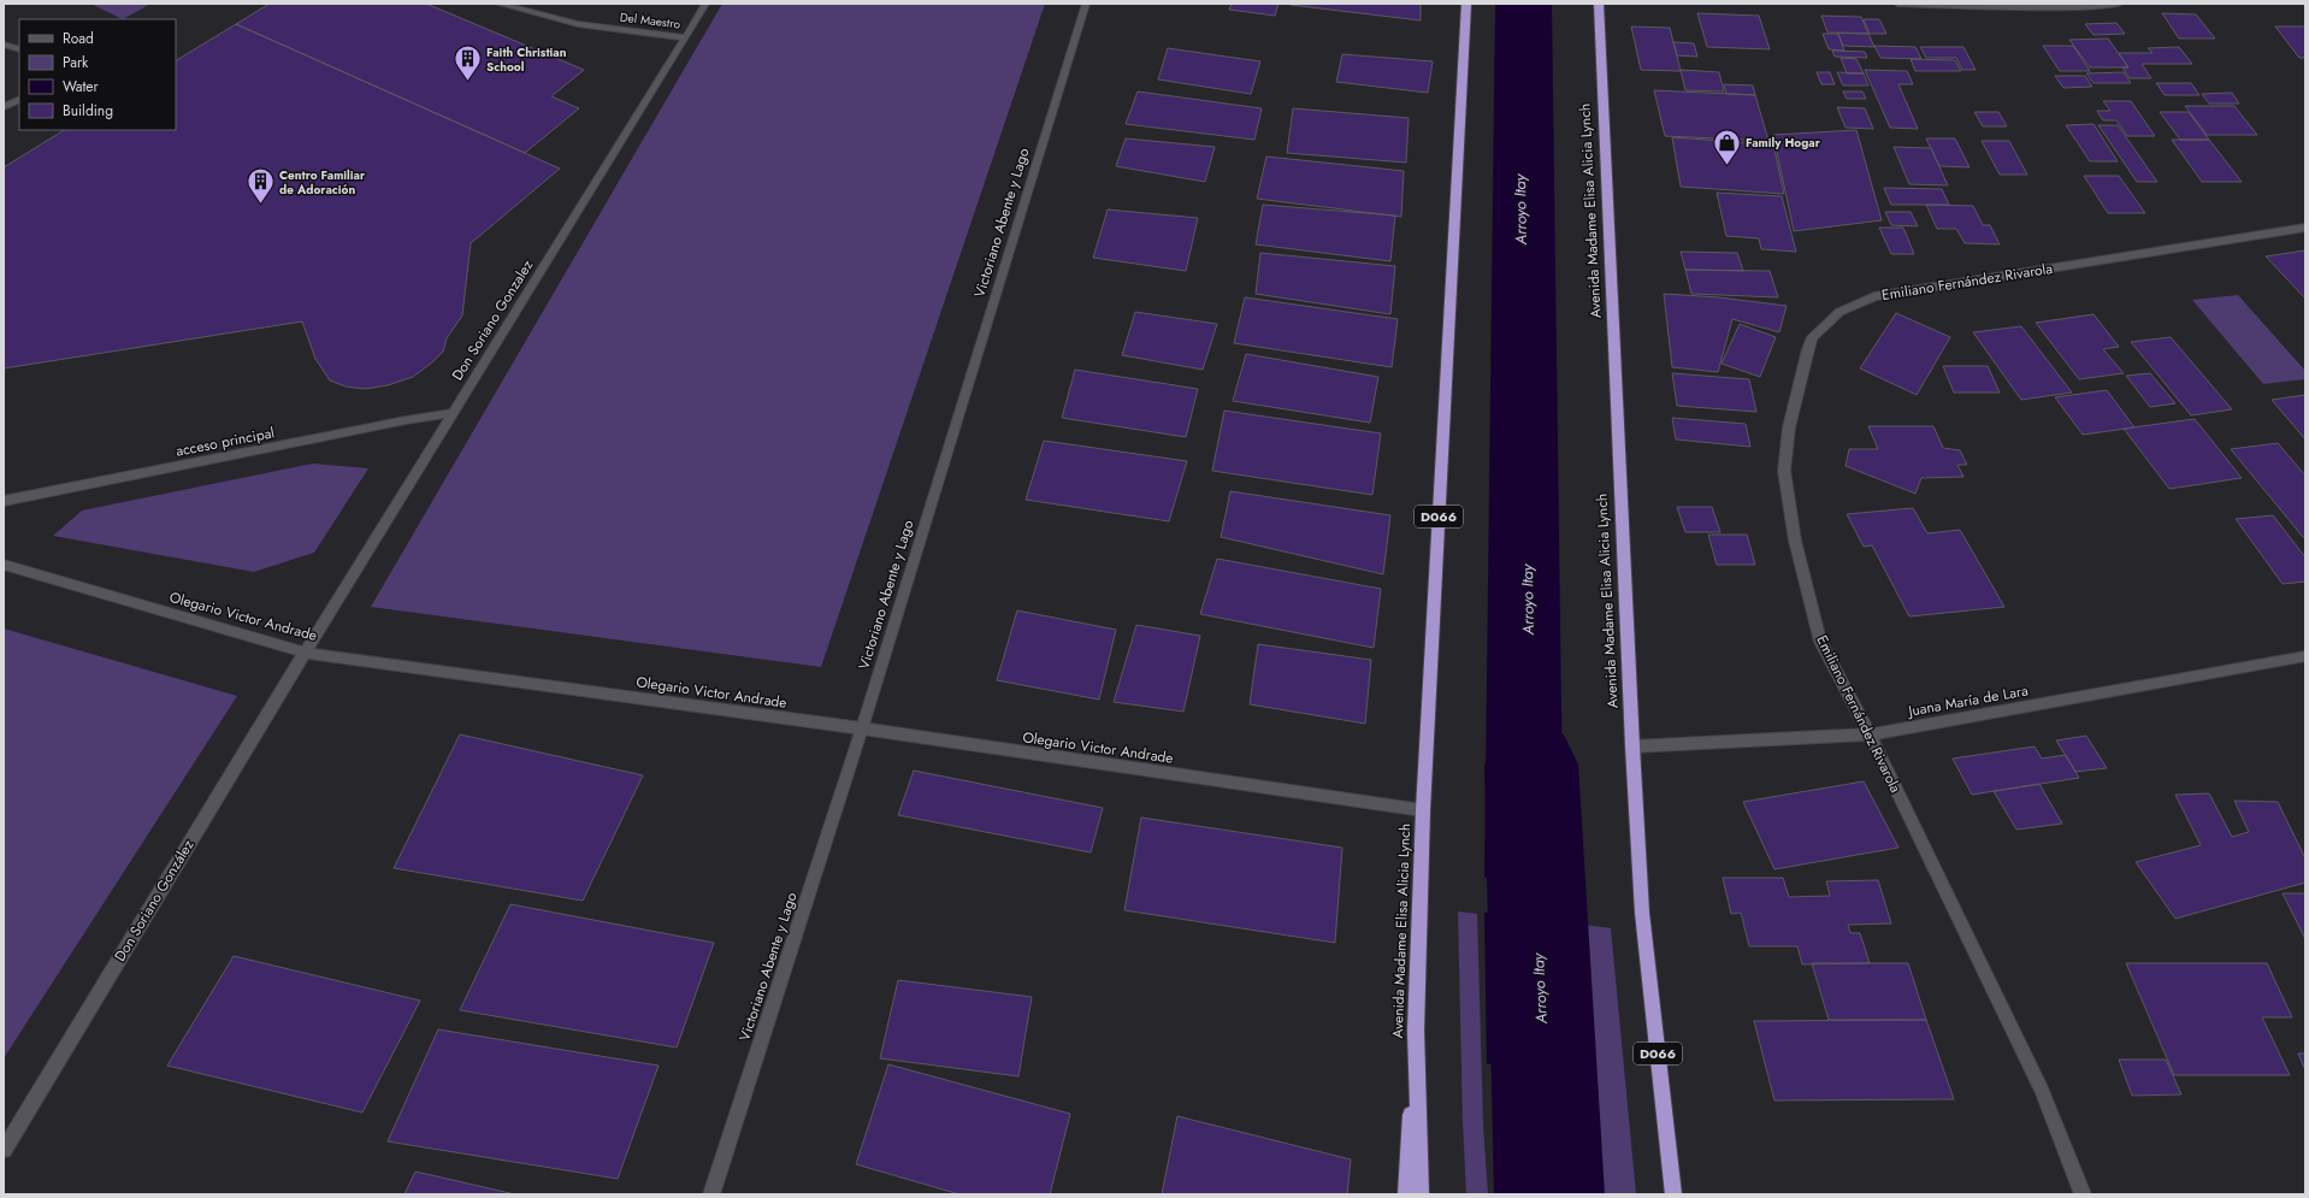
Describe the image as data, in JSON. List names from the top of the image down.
{
  "streets": {
    "highway": ["Avenida Madame Elisa Alicia Lynch", "D066"],
    "street": [
      "Del Maestro",
      "Victoriano Abente y Lago",
      "Emiliano Fernández Rivarola",
      "Don Soriano Gonzalez",
      "acceso principal",
      "Olegario Victor Andrade",
      "Juana María de Lara",
      "Don Soriano González"
    ]
  },
  "crossings": [
    ["Del Maestro", "Don Soriano Gonzalez"],
    ["Avenida Madame Elisa Alicia Lynch", "Olegario Victor Andrade"],
    ["Avenida Madame Elisa Alicia Lynch", "Juana María de Lara"],
    ["Victoriano Abente y Lago", "Olegario Victor Andrade"],
    ["Emiliano Fernández Rivarola", "Juana María de Lara"],
    ["Don Soriano Gonzalez", "acceso principal"],
    ["Don Soriano Gonzalez", "Olegario Victor Andrade"],
    ["Don Soriano Gonzalez", "Don Soriano González"],
    ["Olegario Victor Andrade", "Don Soriano González"]
  ],
  "water": ["Arroyo Itay"],
  "places": {
    "building": ["Faith Christian School", "Centro Familiar de Adoración"],
    "shop": ["Family Hogar"]
  },
  "legend": [
    "Road",
    "Park",
    "Water",
    "Building"
  ]
}
